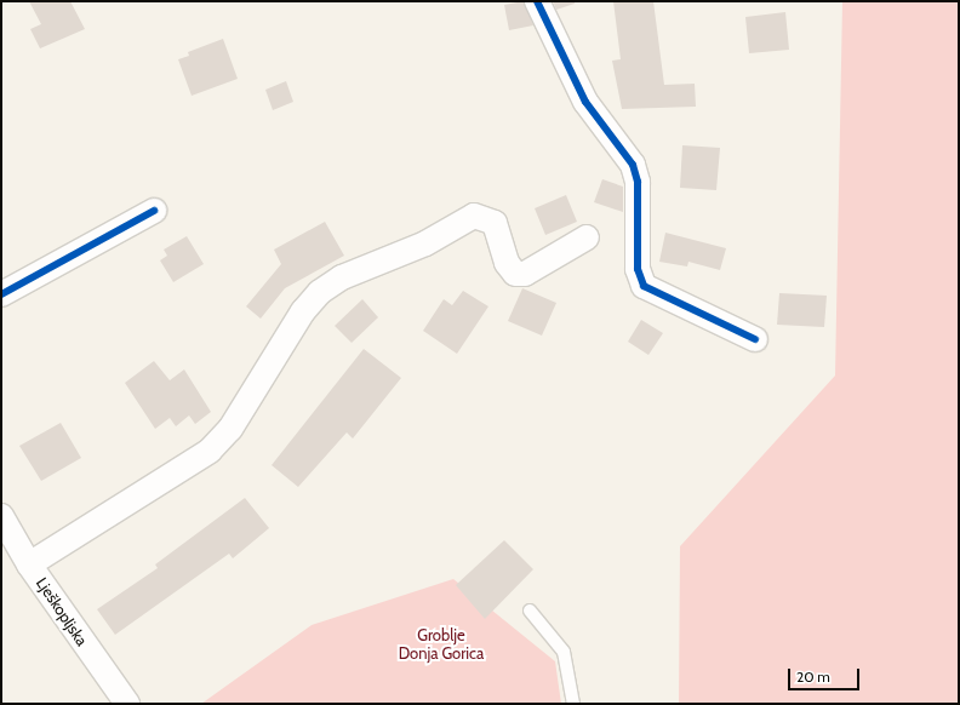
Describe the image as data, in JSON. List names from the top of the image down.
{
  "streets": {
    "street": ["Lješkopljska"]
  },
  "parks": ["Groblje Donja Gorica"],
  "scale_bar": "20 m"
}
